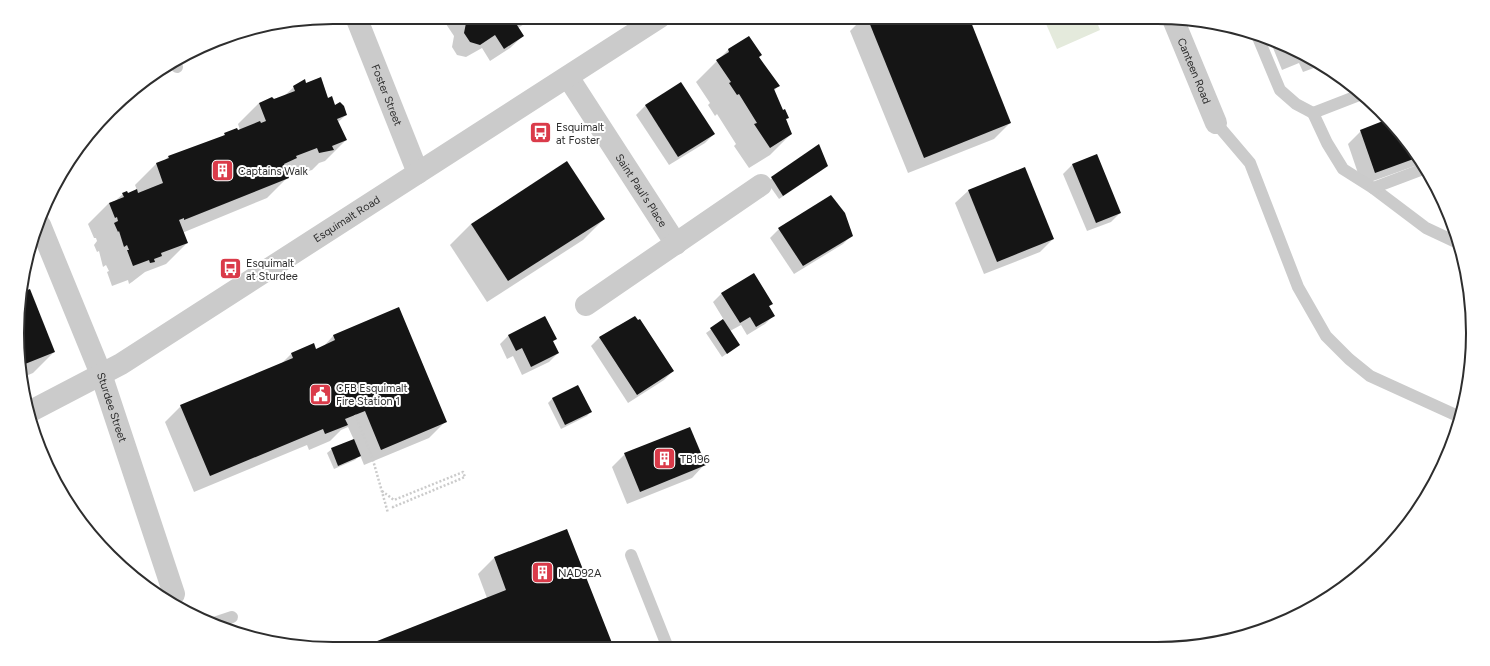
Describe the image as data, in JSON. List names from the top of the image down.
{
  "streets": {
    "street": [
      "Canteen Road",
      "Foster Street",
      "Saint Paul's Place",
      "Esquimalt Road",
      "Sturdee Street"
    ]
  },
  "crossings": [
    ["Foster Street", "Esquimalt Road"],
    ["Saint Paul's Place", "Esquimalt Road"],
    ["Esquimalt Road", "Sturdee Street"]
  ],
  "places": {
    "bus stop": ["Esquimalt at Foster", "Esquimalt at Sturdee"],
    "building": ["Captains Walk", "TB196", "NAD92A"],
    "public building": ["CFB Esquimalt Fire Station 1"]
  }
}
